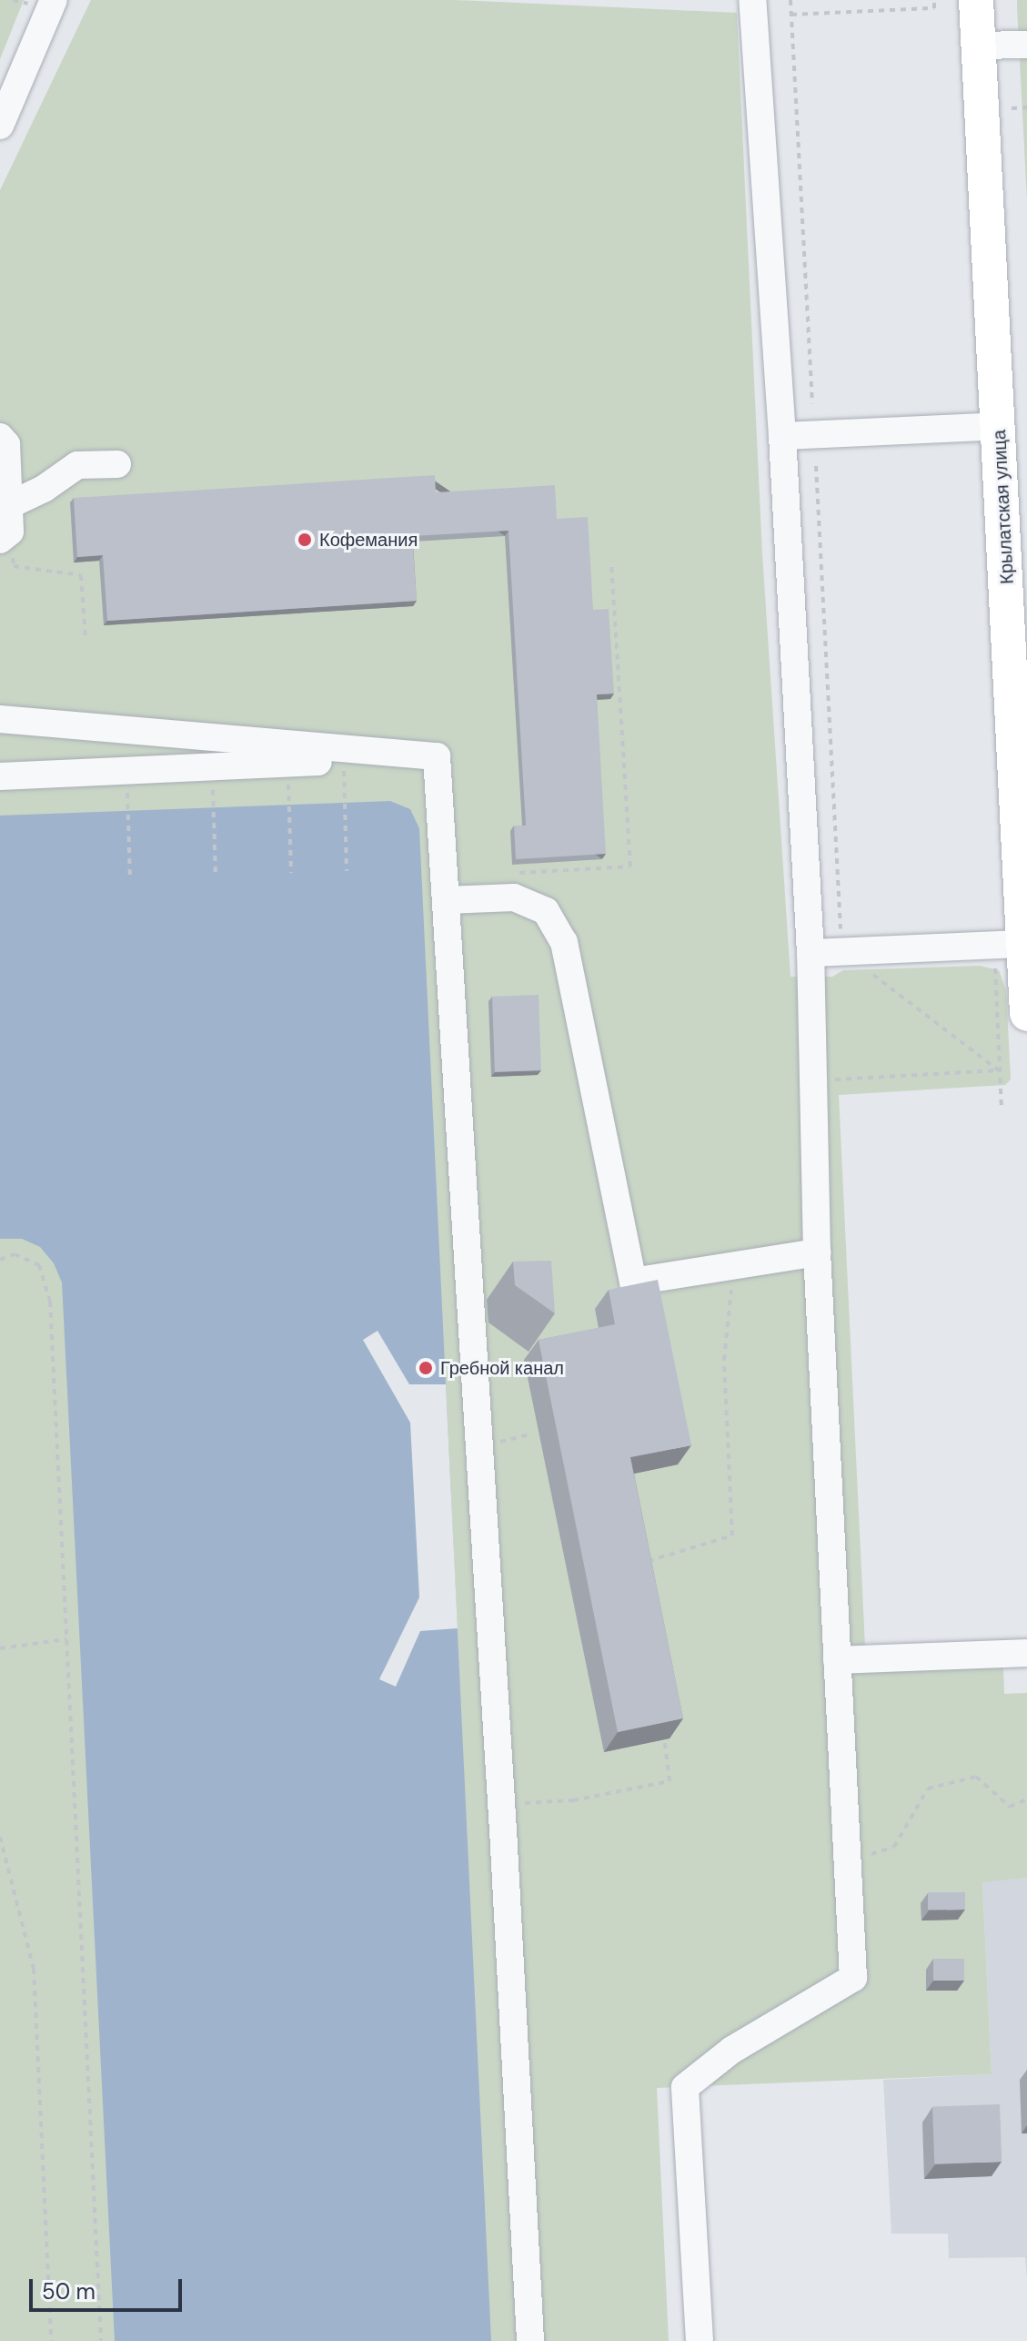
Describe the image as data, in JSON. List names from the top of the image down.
{
  "streets": {
    "main road": ["Крылатская улица"]
  },
  "places": ["Кофемания", "Гребной канал"],
  "scale_bar": "50 m"
}
